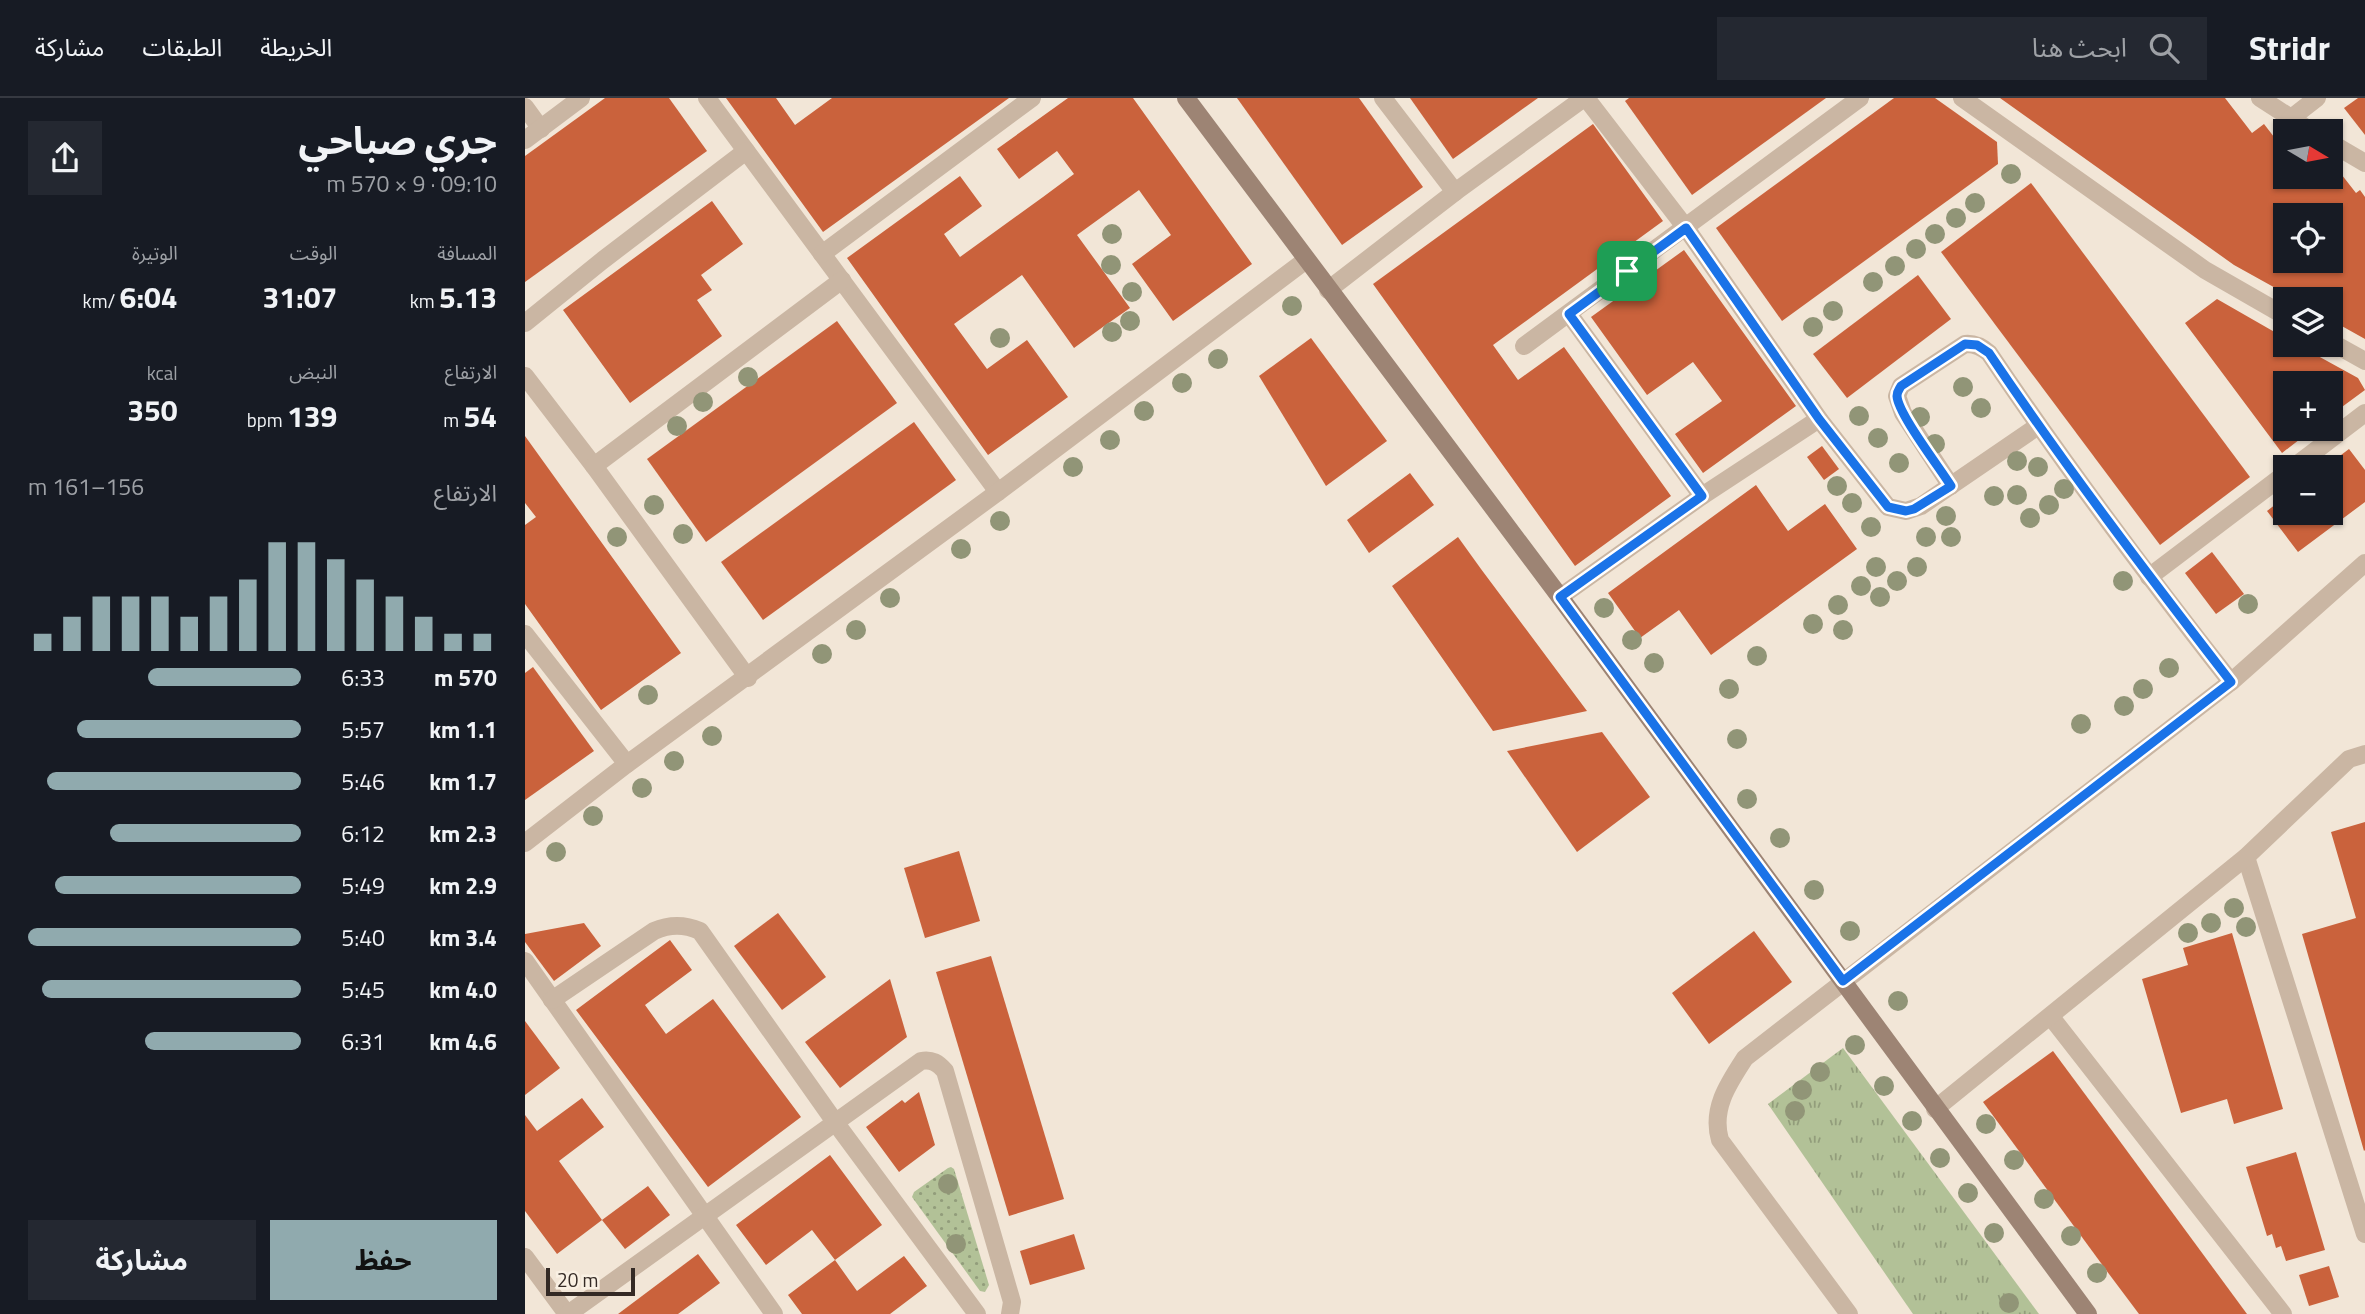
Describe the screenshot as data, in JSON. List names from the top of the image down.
{
  "scale_bar": "20 m",
  "north": "right",
  "page": {
    "header": "Stridr",
    "search": "ابحث هنا",
    "nav": ["الخريطة", "الطبقات", "مشاركة"],
    "heading": ["جري صباحي", "09:10 · 9 × 570 m"],
    "map_buttons": ["+", "−"],
    "stats": [
      ["المسافة", "5.13 km"],
      ["الوقت", "31:07"],
      ["الوتيرة", "6:04 /km"],
      ["الارتفاع", "54 m"],
      ["النبض", "139 bpm"],
      ["kcal", "350"]
    ],
    "chart": ["الارتفاع", "156–161 m"],
    "list": [
      {
        "name": "570 m",
        "note": "6:33"
      },
      {
        "name": "1.1 km",
        "note": "5:57"
      },
      {
        "name": "1.7 km",
        "note": "5:46"
      },
      {
        "name": "2.3 km",
        "note": "6:12"
      },
      {
        "name": "2.9 km",
        "note": "5:49"
      },
      {
        "name": "3.4 km",
        "note": "5:40"
      },
      {
        "name": "4.0 km",
        "note": "5:45"
      },
      {
        "name": "4.6 km",
        "note": "6:31"
      }
    ],
    "buttons": ["حفظ", "مشاركة"],
    "scale": "20 m"
  }
}
